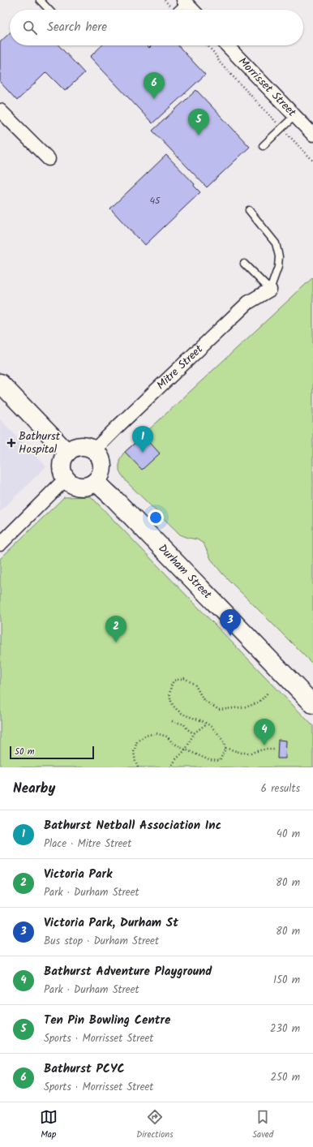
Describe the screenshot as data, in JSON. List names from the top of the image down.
{
  "streets": {
    "main road": ["Durham Street"],
    "street": ["Morrisset Street", "Mitre Street"]
  },
  "crossings": [
    ["Mitre Street", "Durham Street"]
  ],
  "places": {
    "health": ["Bathurst Hospital"]
  },
  "house_numbers": ["45"],
  "scale_bar": "50 m",
  "page": {
    "search": "Search here",
    "pins": [
      "6",
      "5",
      "1",
      "3",
      "2",
      "4"
    ],
    "scale": "50 m",
    "heading": ["Nearby", "6 results"],
    "list": [
      {
        "mark": "1",
        "name": "Bathurst Netball Association Inc",
        "note": "Place · Mitre Street",
        "value": "40 m"
      },
      {
        "mark": "2",
        "name": "Victoria Park",
        "note": "Park · Durham Street",
        "value": "80 m"
      },
      {
        "mark": "3",
        "name": "Victoria Park, Durham St",
        "note": "Bus stop · Durham Street",
        "value": "80 m"
      },
      {
        "mark": "4",
        "name": "Bathurst Adventure Playground",
        "note": "Park · Durham Street",
        "value": "150 m"
      },
      {
        "mark": "5",
        "name": "Ten Pin Bowling Centre",
        "note": "Sports · Morrisset Street",
        "value": "230 m"
      },
      {
        "mark": "6",
        "name": "Bathurst PCYC",
        "note": "Sports · Morrisset Street",
        "value": "250 m"
      }
    ],
    "nav": ["Map", "Directions", "Saved"]
  }
}
